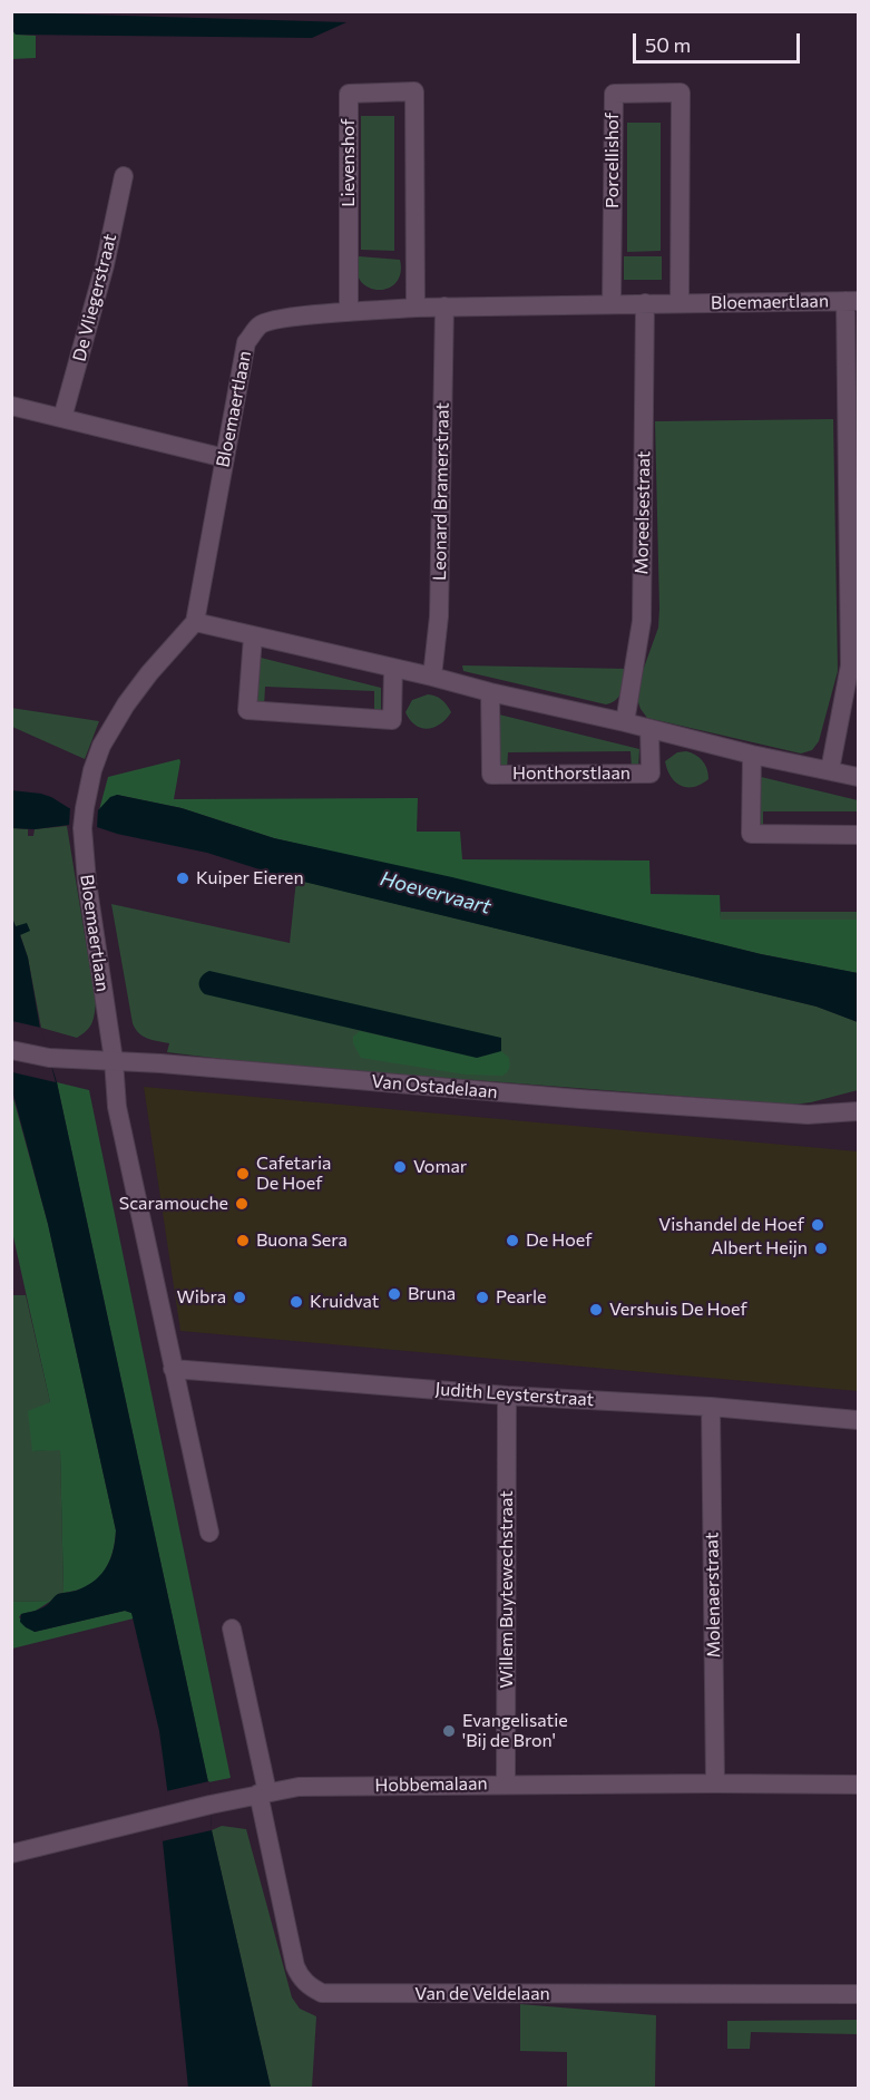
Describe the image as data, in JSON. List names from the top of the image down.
{
  "streets": {
    "street": [
      "Porcellishof",
      "Lievenshof",
      "De Vliegerstraat",
      "Bloemaertlaan",
      "Leonard Bramerstraat",
      "Moreelsestraat",
      "Honthorstlaan",
      "Van Ostadelaan",
      "Judith Leysterstraat",
      "Willem Buytewechstraat",
      "Molenaerstraat",
      "Hobbemalaan",
      "Van de Veldelaan"
    ]
  },
  "crossings": [
    ["Porcellishof", "Bloemaertlaan"],
    ["Lievenshof", "Bloemaertlaan"],
    ["Bloemaertlaan", "Leonard Bramerstraat"],
    ["Bloemaertlaan", "Moreelsestraat"],
    ["Bloemaertlaan", "Van Ostadelaan"],
    ["Judith Leysterstraat", "Willem Buytewechstraat"],
    ["Judith Leysterstraat", "Molenaerstraat"],
    ["Willem Buytewechstraat", "Hobbemalaan"],
    ["Molenaerstraat", "Hobbemalaan"],
    ["Hobbemalaan", "Van de Veldelaan"]
  ],
  "water": ["Hoevervaart"],
  "places": [
    "Kuiper Eieren",
    "Vomar",
    "Cafetaria De Hoef",
    "Scaramouche",
    "Vishandel de Hoef",
    "Buona Sera",
    "De Hoef",
    "Albert Heijn",
    "Bruna",
    "Wibra",
    "Pearle",
    "Kruidvat",
    "Vershuis De Hoef",
    "Evangelisatie 'Bij de Bron'"
  ],
  "scale_bar": "50 m"
}
